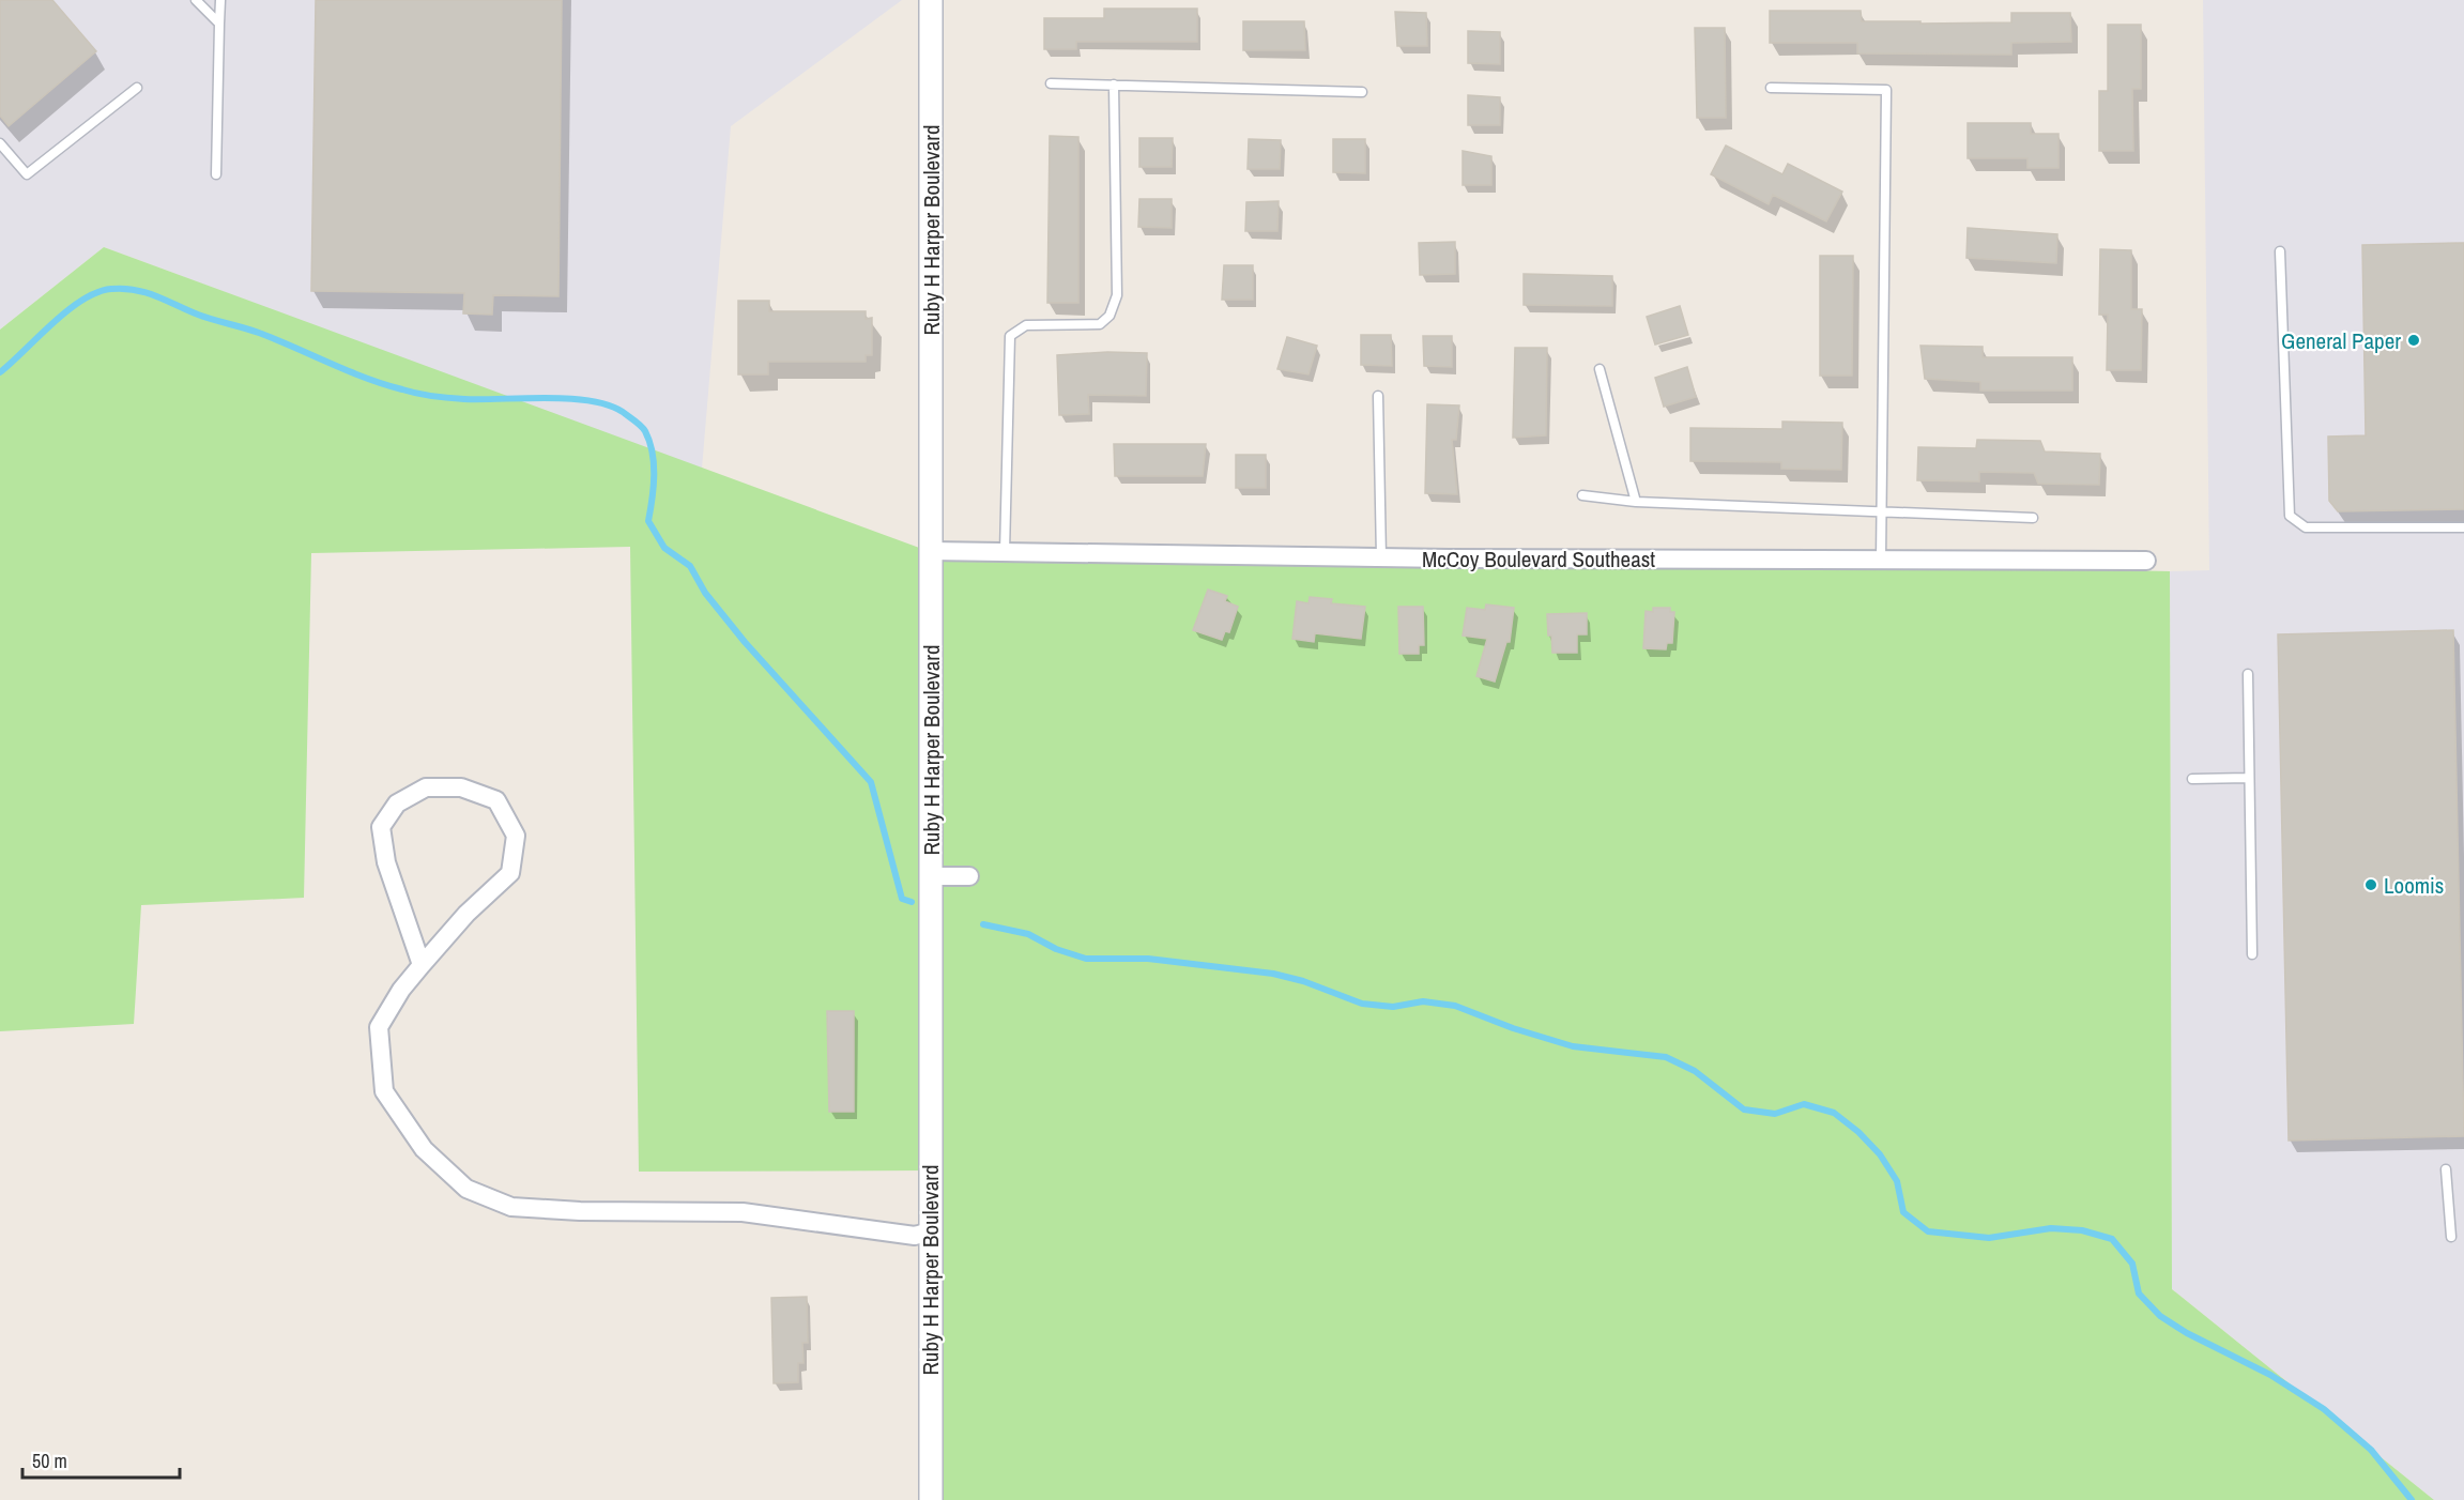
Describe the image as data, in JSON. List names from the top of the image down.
{
  "streets": {
    "street": ["Ruby H Harper Boulevard", "McCoy Boulevard Southeast"]
  },
  "crossings": [
    ["Ruby H Harper Boulevard", "McCoy Boulevard Southeast"]
  ],
  "places": ["General Paper", "Loomis"],
  "scale_bar": "50 m"
}
